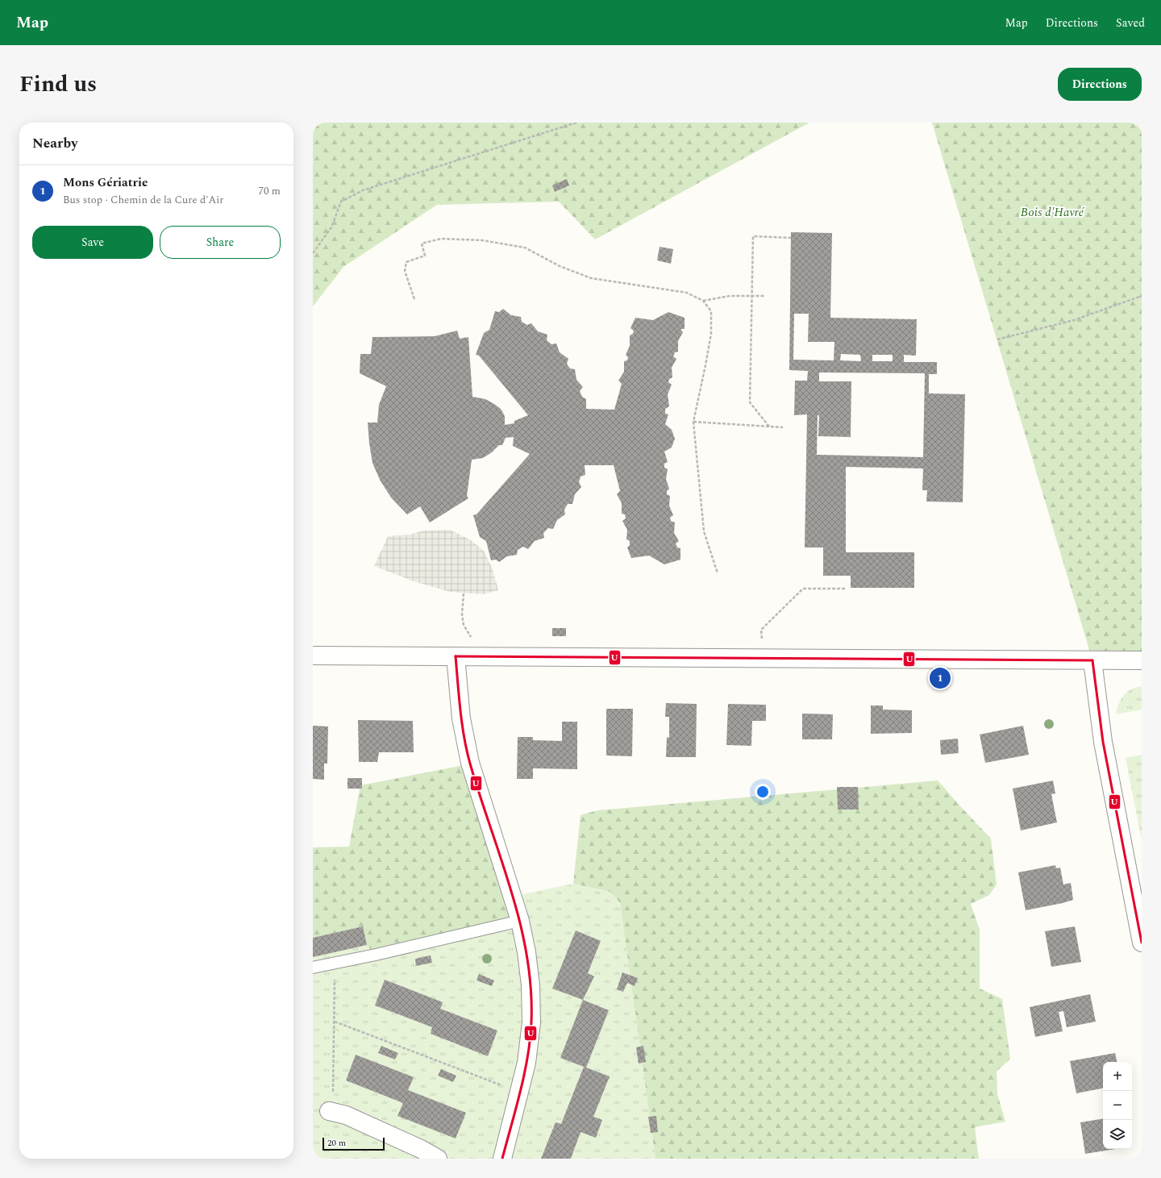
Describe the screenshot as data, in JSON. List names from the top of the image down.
{
  "parks": ["Bois d'Havré"],
  "lines": ["transit line U"],
  "scale_bar": "20 m",
  "page": {
    "header": "Map",
    "nav": ["Map", "Directions", "Saved"],
    "title": "Find us",
    "buttons": [
      "Directions",
      ["Save", "Share"]
    ],
    "heading": "Nearby",
    "list": [
      {
        "mark": "1",
        "name": "Mons Gériatrie",
        "note": "Bus stop · Chemin de la Cure d'Air",
        "value": "70 m"
      }
    ],
    "pins": "1",
    "map_buttons": ["+", "−"],
    "scale": "20 m"
  }
}
